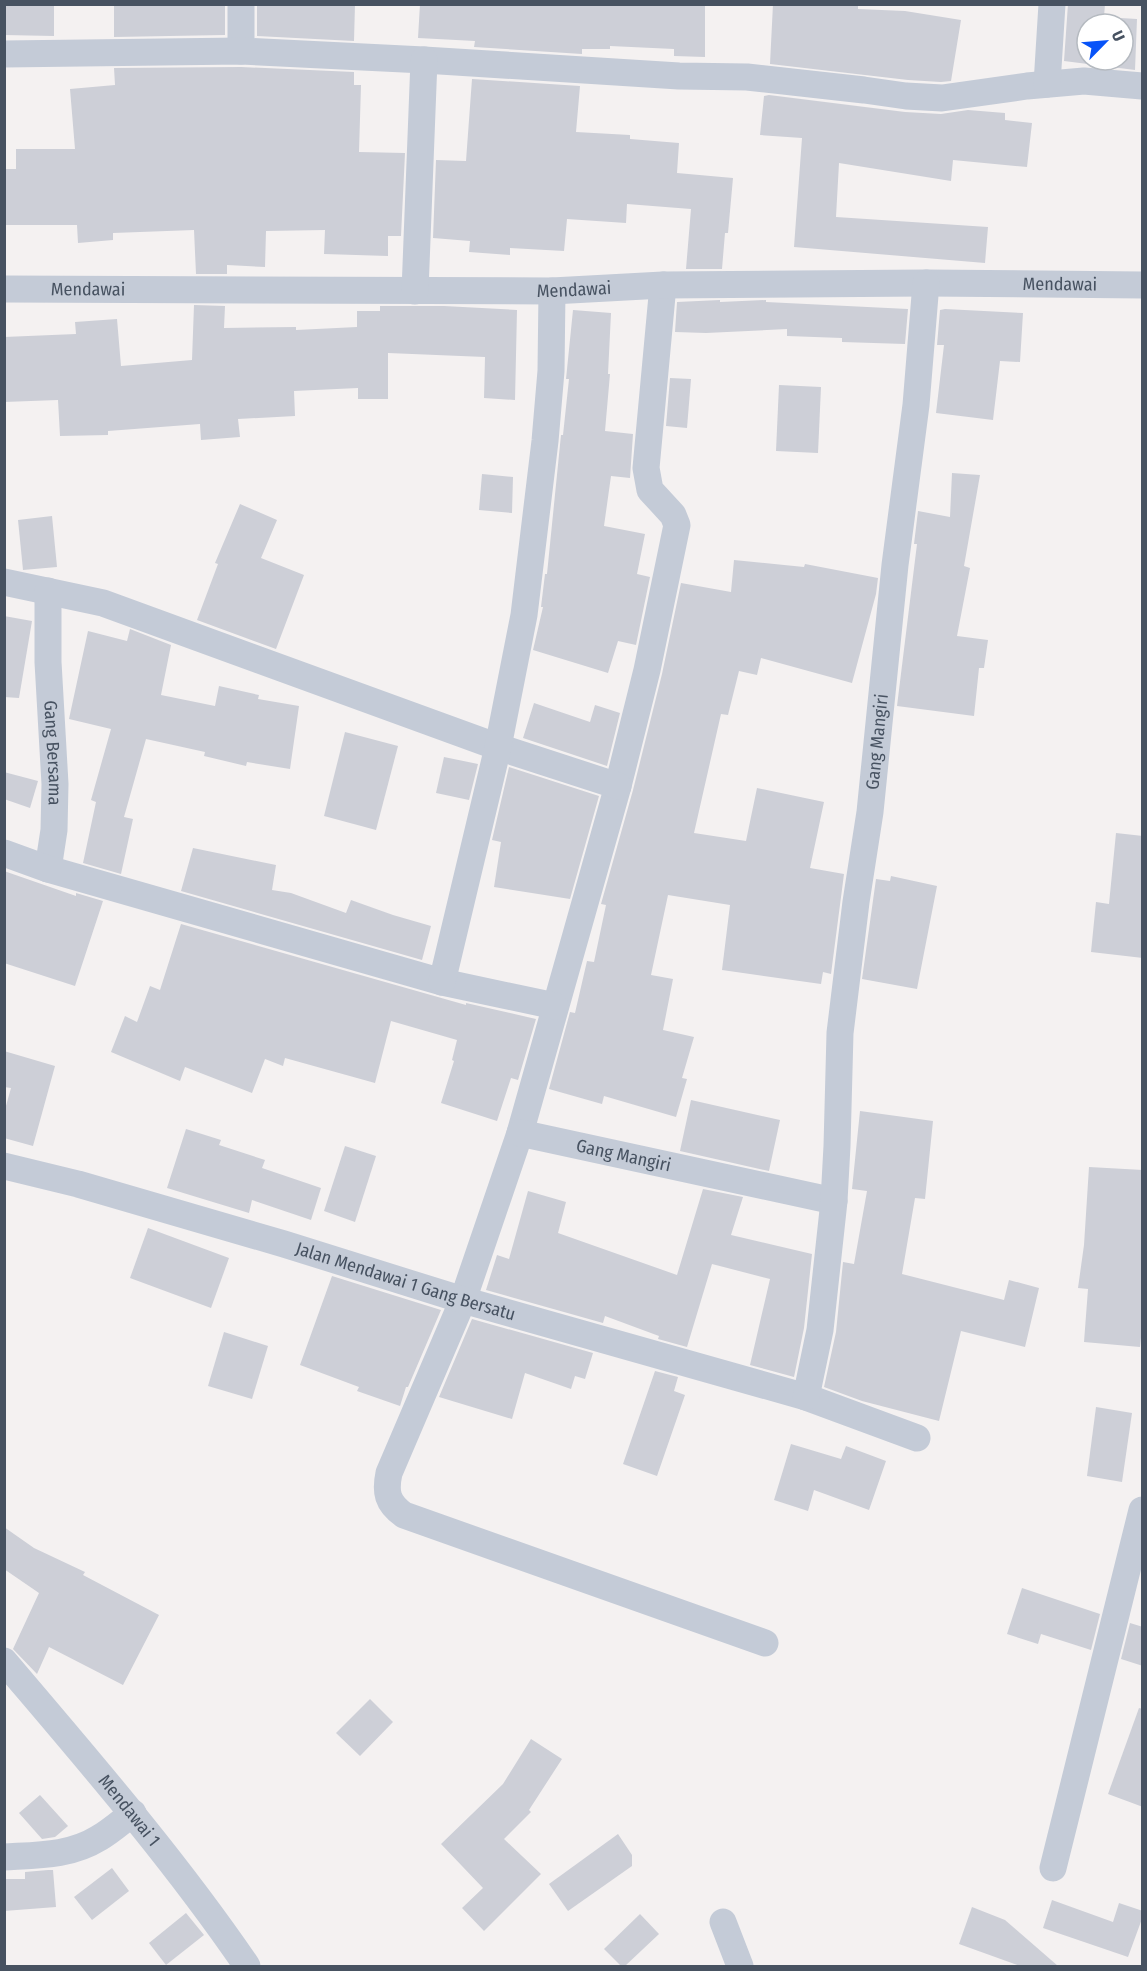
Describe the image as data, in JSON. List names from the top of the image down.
{
  "streets": {
    "street": [
      "Mendawai",
      "Gang Mangiri",
      "Gang Bersama",
      "Jalan Mendawai 1 Gang Bersatu",
      "Mendawai 1"
    ]
  },
  "crossings": [
    ["Mendawai", "Gang Mangiri"],
    ["Gang Mangiri", "Jalan Mendawai 1 Gang Bersatu"]
  ],
  "north": "top right"
}
